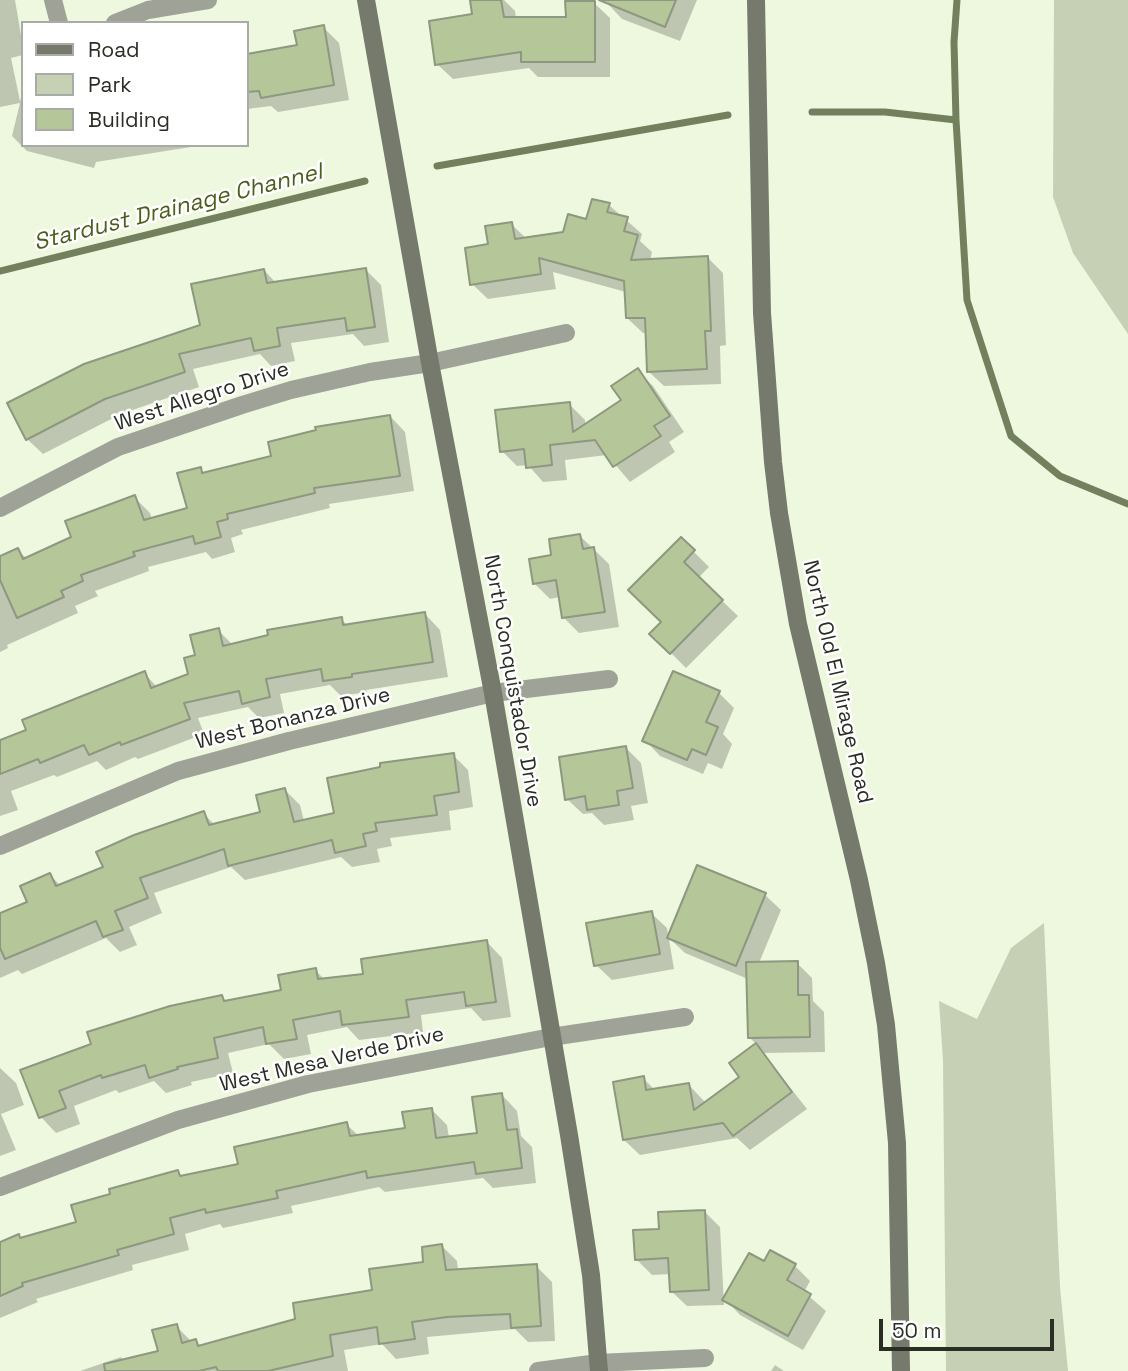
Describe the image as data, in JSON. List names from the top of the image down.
{
  "streets": {
    "street": [
      "West Allegro Drive",
      "North Conquistador Drive",
      "North Old El Mirage Road",
      "West Bonanza Drive",
      "West Mesa Verde Drive"
    ]
  },
  "crossings": [
    ["West Allegro Drive", "North Conquistador Drive"],
    ["North Conquistador Drive", "West Bonanza Drive"],
    ["North Conquistador Drive", "West Mesa Verde Drive"]
  ],
  "water": ["Stardust Drainage Channel"],
  "legend": ["Road", "Park", "Building"],
  "scale_bar": "50 m"
}
